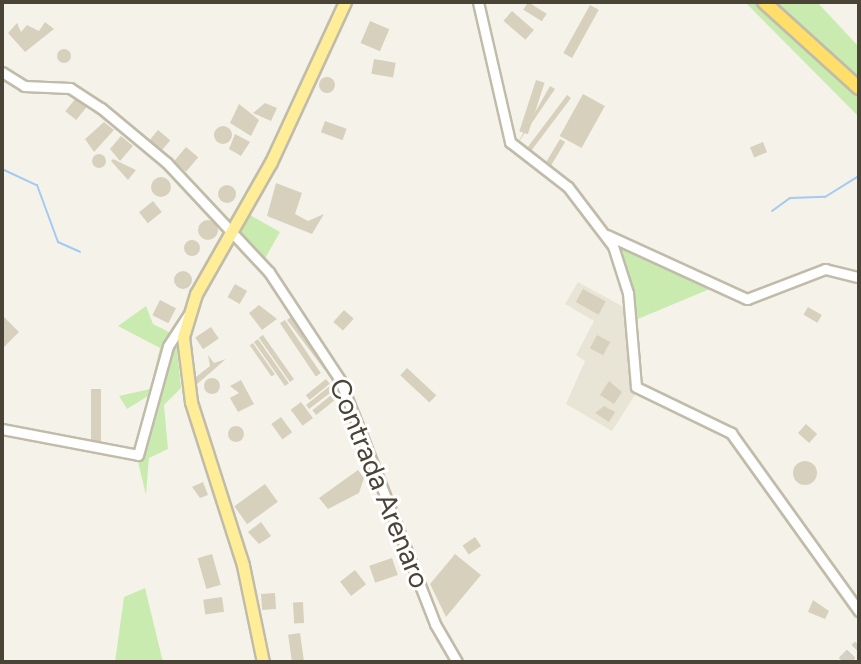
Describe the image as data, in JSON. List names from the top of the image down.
{
  "streets": {
    "street": ["Contrada Arenaro"]
  }
}
